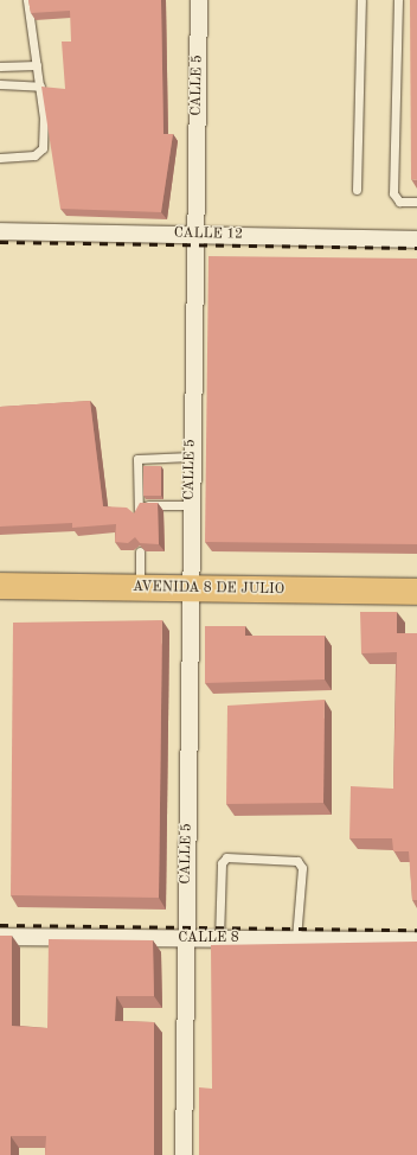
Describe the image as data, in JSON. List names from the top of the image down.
{
  "streets": {
    "main road": ["AVENIDA 8 DE JULIO"],
    "street": ["CALLE 5", "CALLE 12", "CALLE 8"]
  },
  "crossings": [
    ["CALLE 5", "CALLE 12"],
    ["CALLE 5", "AVENIDA 8 DE JULIO"],
    ["CALLE 5", "CALLE 8"]
  ]
}
